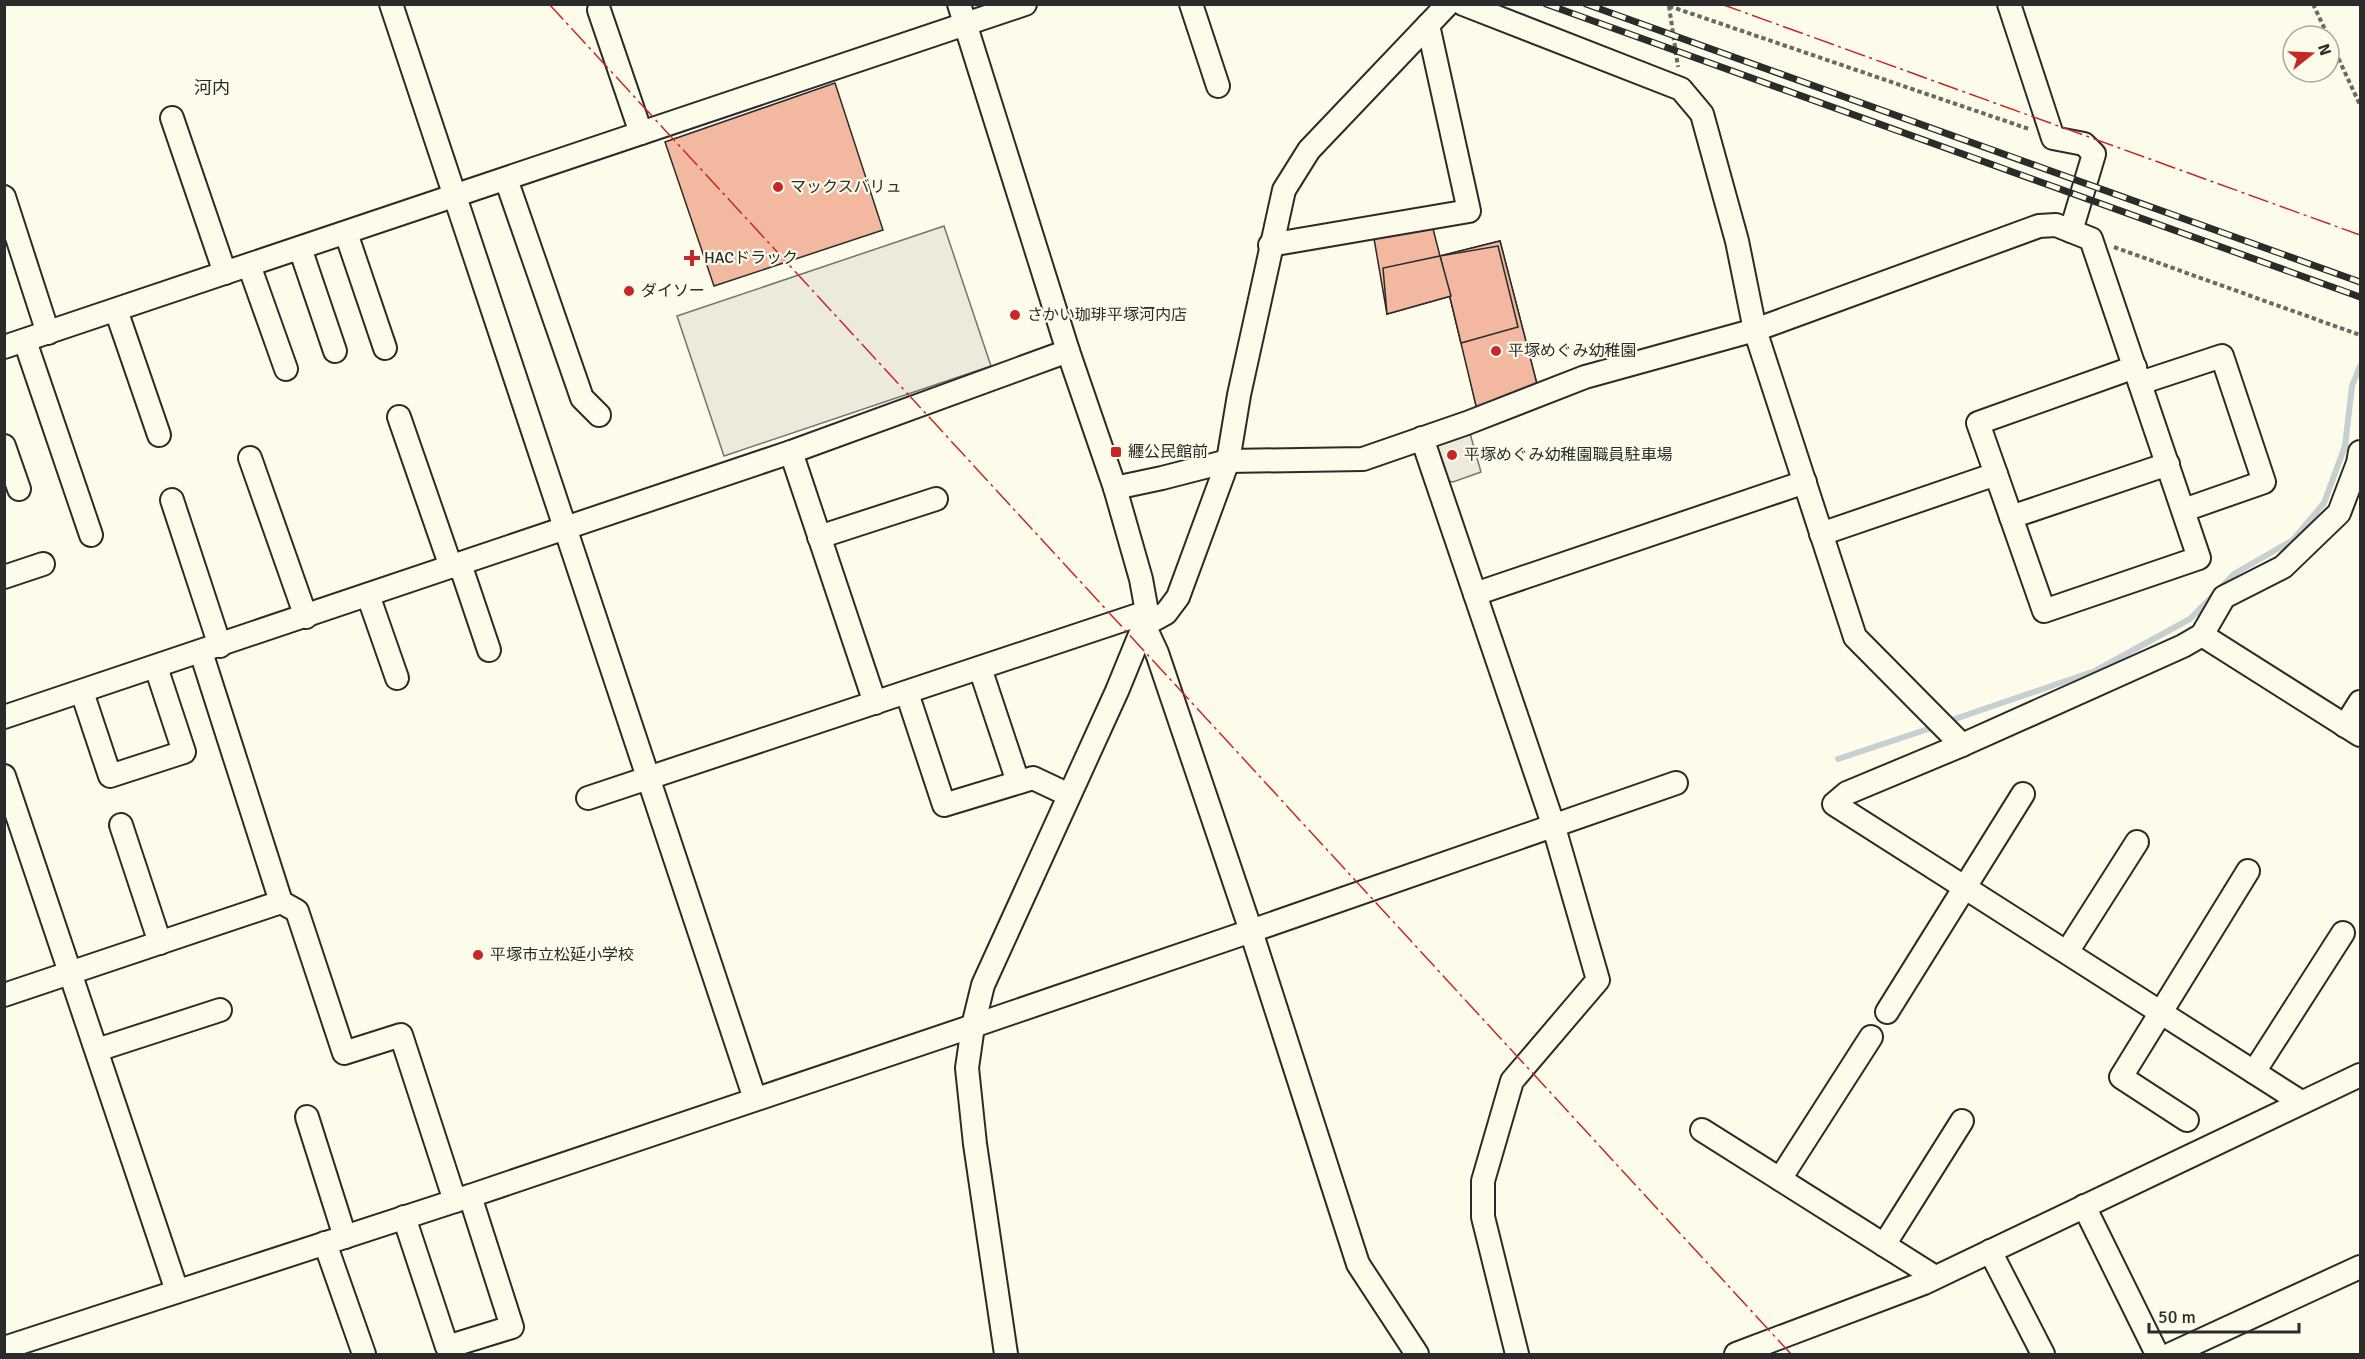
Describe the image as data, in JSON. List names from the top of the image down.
{
  "districts": ["河内"],
  "places": {
    "other": [
      "マックスバリュ",
      "ダイソー",
      "さかい珈琲平塚河内店",
      "平塚めぐみ幼稚園",
      "平塚めぐみ幼稚園職員駐車場",
      "平塚市立松延小学校"
    ],
    "health": ["HACドラック"],
    "transit": ["纒公民館前"]
  },
  "scale_bar": "50 m",
  "north": "right"
}
